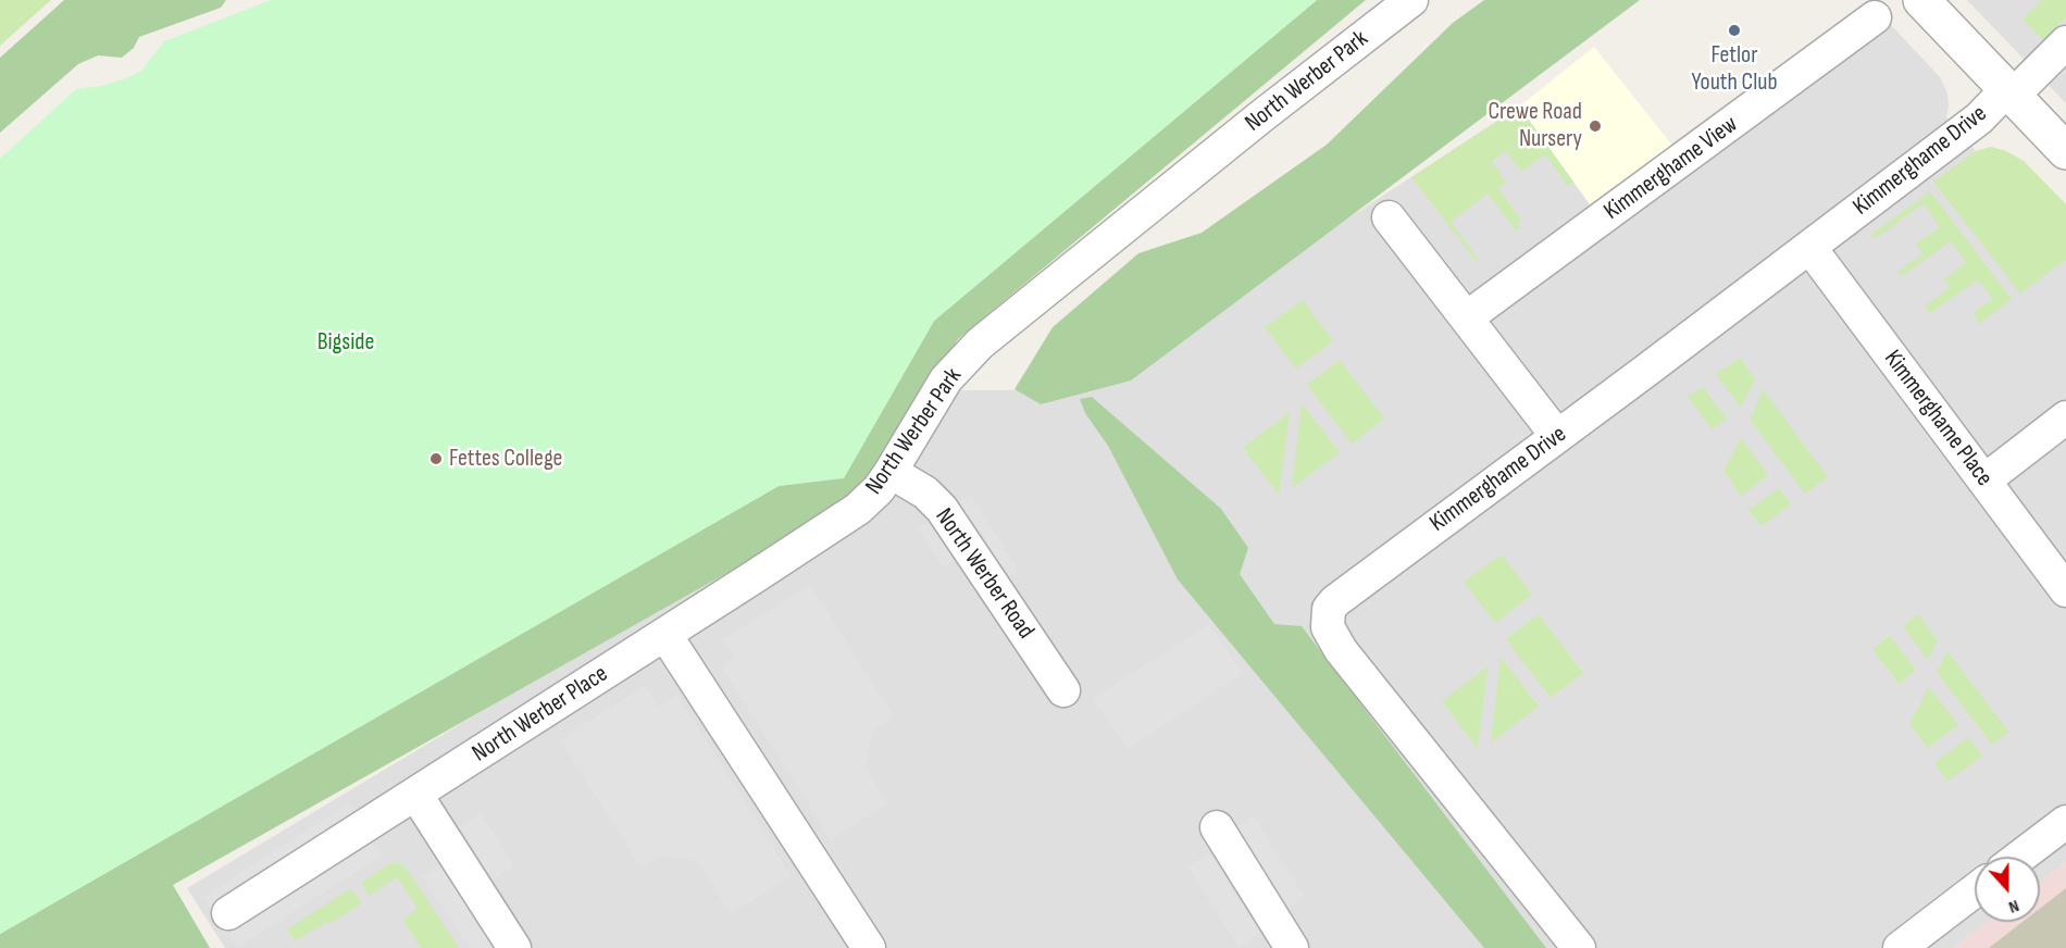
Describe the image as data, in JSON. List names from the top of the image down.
{
  "streets": {
    "street": [
      "North Werber Park",
      "Kimmerghame Drive",
      "Kimmerghame View",
      "Kimmerghame Place",
      "North Werber Road",
      "North Werber Place"
    ]
  },
  "crossings": [
    ["North Werber Park", "North Werber Road"],
    ["North Werber Park", "North Werber Place"],
    ["Kimmerghame Drive", "Kimmerghame Place"]
  ],
  "parks": ["Bigside"],
  "places": ["Fetlor Youth Club", "Crewe Road Nursery", "Fettes College"],
  "north": "bottom"
}
